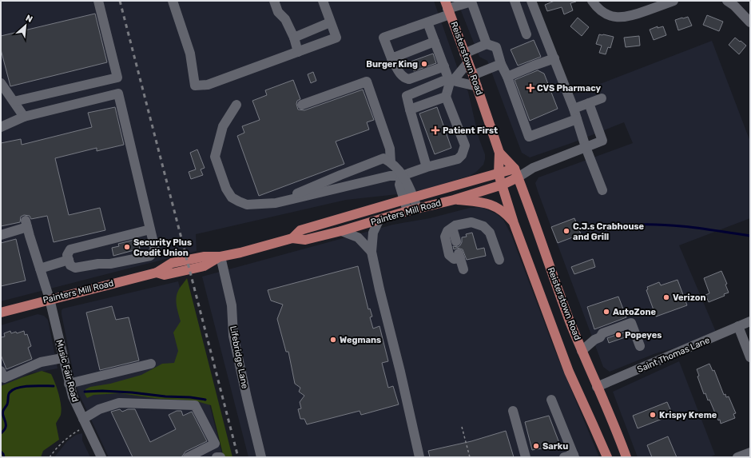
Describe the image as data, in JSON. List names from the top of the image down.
{
  "streets": {
    "main road": ["Reisterstown Road", "Painters Mill Road"],
    "street": ["Saint Thomas Lane", "Lifebridge Lane", "Music Fair Road"]
  },
  "crossings": [
    ["Reisterstown Road", "Painters Mill Road"],
    ["Reisterstown Road", "Saint Thomas Lane"],
    ["Painters Mill Road", "Lifebridge Lane"],
    ["Painters Mill Road", "Music Fair Road"]
  ],
  "places": {
    "other": [
      "Burger King",
      "C.J.s Crabhouse and Grill",
      "Security Plus Credit Union",
      "Verizon",
      "AutoZone",
      "Popeyes",
      "Wegmans",
      "Krispy Kreme",
      "Sarku"
    ],
    "health": ["CVS Pharmacy", "Patient First"]
  },
  "north": "top right"
}
